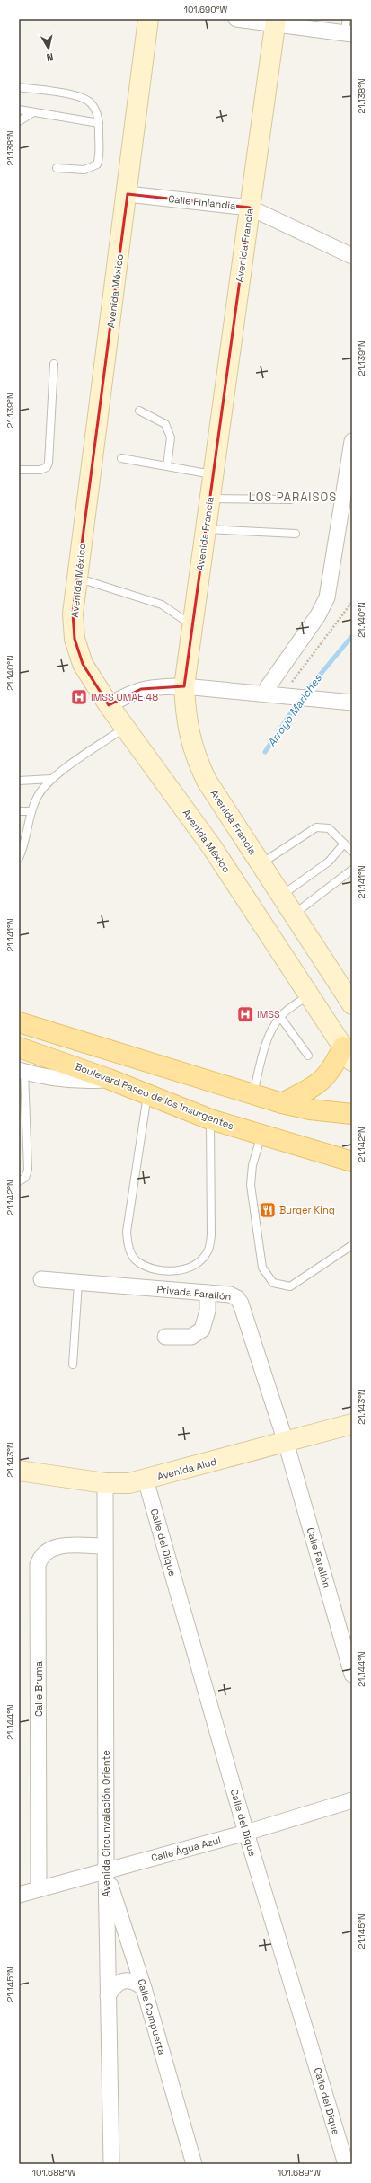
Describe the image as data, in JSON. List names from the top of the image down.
{
  "streets": {
    "main road": ["Boulevard Paseo de los Insurgentes"],
    "street": [
      "Calle Finlandia",
      "Avenida Francia",
      "Avenida México",
      "Privada Farallón",
      "Avenida Alud",
      "Calle del Dique",
      "Calle Farallón",
      "Calle Bruma",
      "Avenida Circunvalación Oriente",
      "Calle Água Azul",
      "Calle Compuerta"
    ]
  },
  "crossings": [
    ["Calle Finlandia", "Avenida Francia"],
    ["Calle Finlandia", "Avenida México"],
    ["Privada Farallón", "Avenida Alud"],
    ["Privada Farallón", "Calle Farallón"],
    ["Avenida Alud", "Calle del Dique"],
    ["Avenida Alud", "Calle Farallón"],
    ["Avenida Alud", "Avenida Circunvalación Oriente"],
    ["Calle del Dique", "Calle Água Azul"],
    ["Calle Bruma", "Avenida Circunvalación Oriente"],
    ["Calle Bruma", "Calle Água Azul"],
    ["Avenida Circunvalación Oriente", "Calle Água Azul"],
    ["Avenida Circunvalación Oriente", "Calle Compuerta"],
    ["Calle Água Azul", "Calle Compuerta"]
  ],
  "districts": ["LOS PARAISOS"],
  "water": ["Arroyo Mariches"],
  "places": {
    "hospital": ["IMSS UMAE 48", "IMSS"],
    "restaurant": ["Burger King"]
  },
  "north": "bottom",
  "coordinates": [
    "101.690°W",
    "21.138°N",
    "21.139°N",
    "21.140°N",
    "21.141°N",
    "21.142°N",
    "21.143°N",
    "21.144°N",
    "21.145°N",
    "101.688°W",
    "101.689°W"
  ]
}
